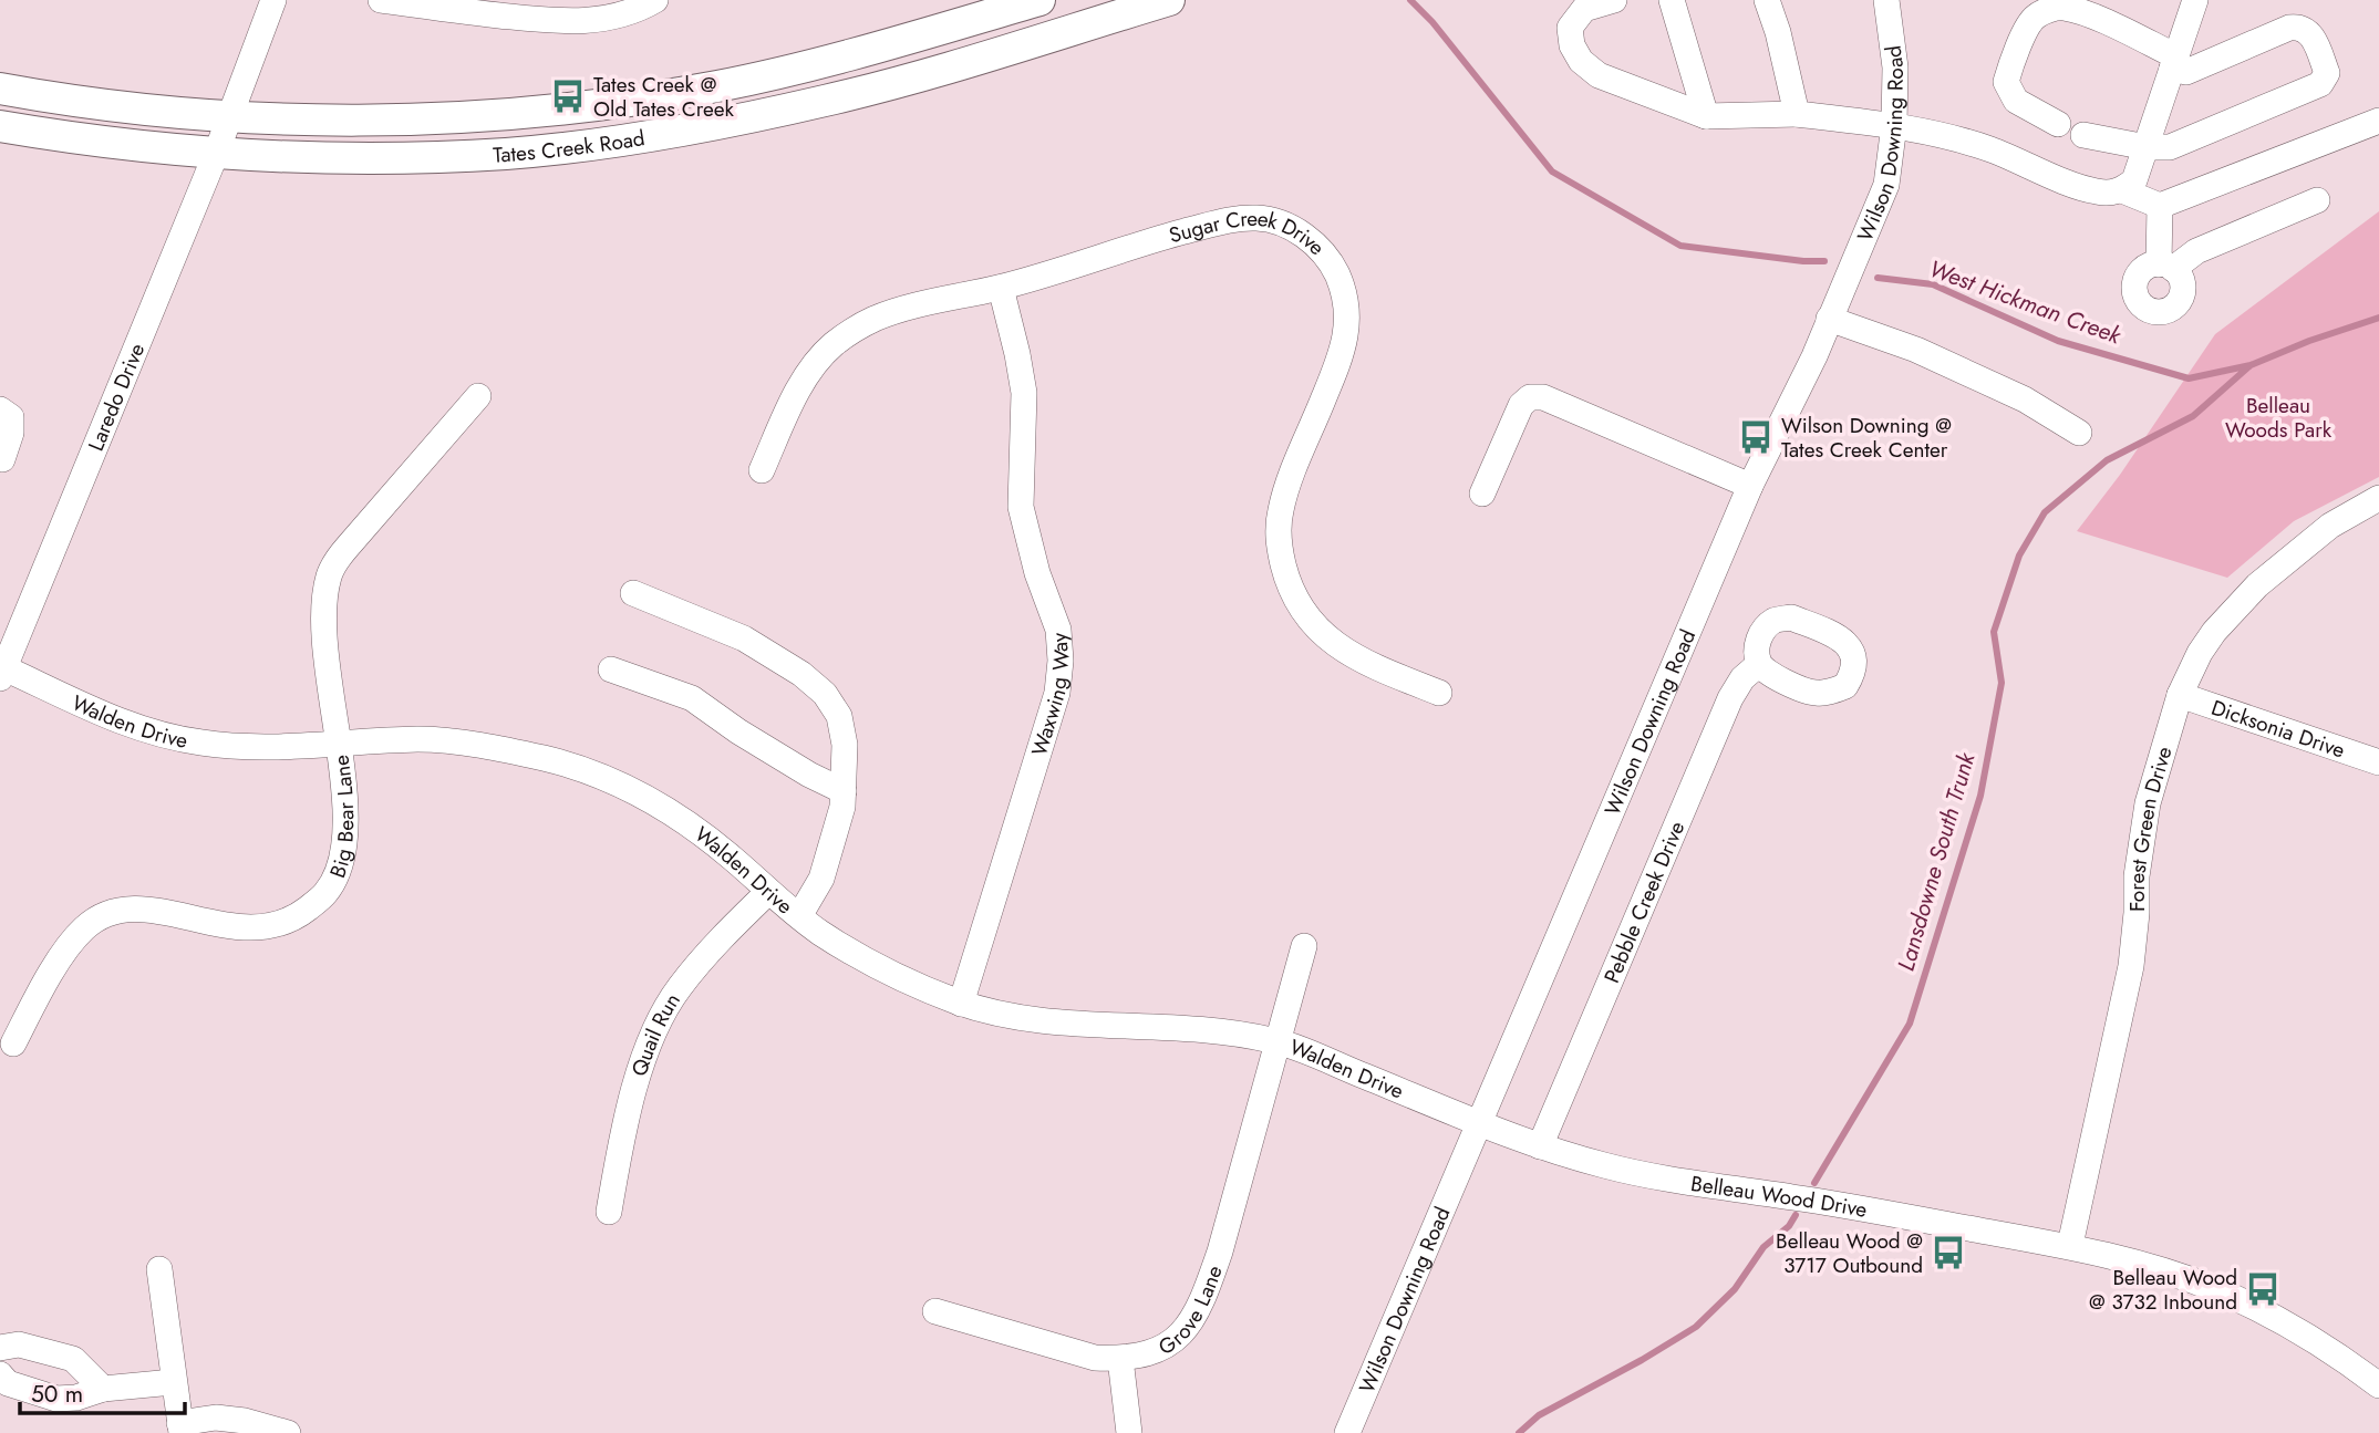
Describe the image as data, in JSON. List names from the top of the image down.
{
  "streets": {
    "main road": ["Tates Creek Road"],
    "street": [
      "Wilson Downing Road",
      "Sugar Creek Drive",
      "Laredo Drive",
      "Waxwing Way",
      "Walden Drive",
      "Dicksonia Drive",
      "Big Bear Lane",
      "Forest Green Drive",
      "Pebble Creek Drive",
      "Quail Run",
      "Belleau Wood Drive",
      "Grove Lane"
    ]
  },
  "crossings": [
    ["Wilson Downing Road", "Walden Drive"],
    ["Wilson Downing Road", "Belleau Wood Drive"],
    ["Tates Creek Road", "Laredo Drive"],
    ["Sugar Creek Drive", "Waxwing Way"],
    ["Laredo Drive", "Walden Drive"],
    ["Waxwing Way", "Walden Drive"],
    ["Walden Drive", "Big Bear Lane"],
    ["Walden Drive", "Quail Run"],
    ["Walden Drive", "Belleau Wood Drive"],
    ["Walden Drive", "Grove Lane"],
    ["Dicksonia Drive", "Forest Green Drive"],
    ["Forest Green Drive", "Belleau Wood Drive"],
    ["Pebble Creek Drive", "Belleau Wood Drive"]
  ],
  "water": ["West Hickman Creek", "Lansdowne South Trunk"],
  "parks": ["Belleau Woods Park"],
  "places": {
    "bus stop": [
      "Tates Creek @ Old Tates Creek",
      "Wilson Downing @ Tates Creek Center",
      "Belleau Wood @ 3717 Outbound",
      "Belleau Wood @ 3732 Inbound"
    ]
  },
  "scale_bar": "50 m"
}
